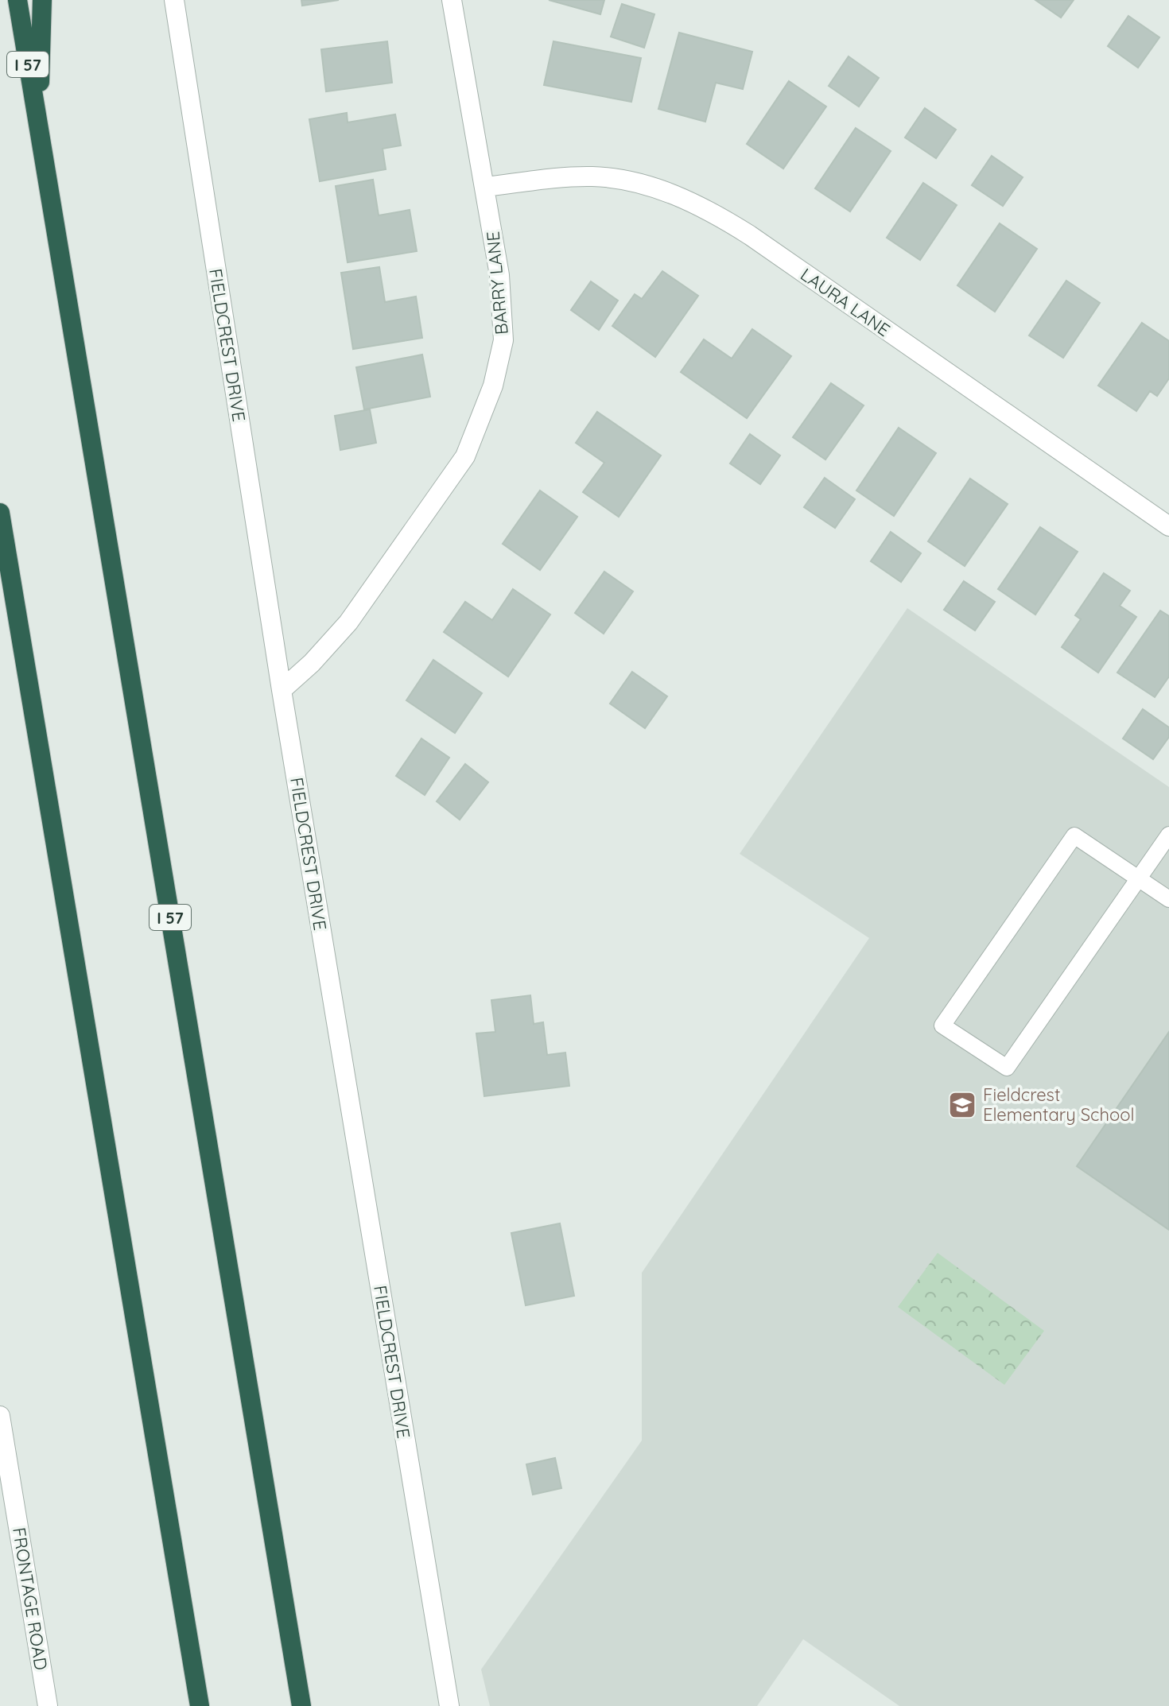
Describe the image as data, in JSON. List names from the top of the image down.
{
  "streets": {
    "highway": ["I 57"],
    "street": [
      "BARRY LANE",
      "LAURA LANE",
      "FIELDCREST DRIVE",
      "FRONTAGE ROAD"
    ]
  },
  "crossings": [
    ["BARRY LANE", "LAURA LANE"],
    ["BARRY LANE", "FIELDCREST DRIVE"]
  ],
  "places": {
    "school or university": ["Fieldcrest Elementary School"]
  }
}
